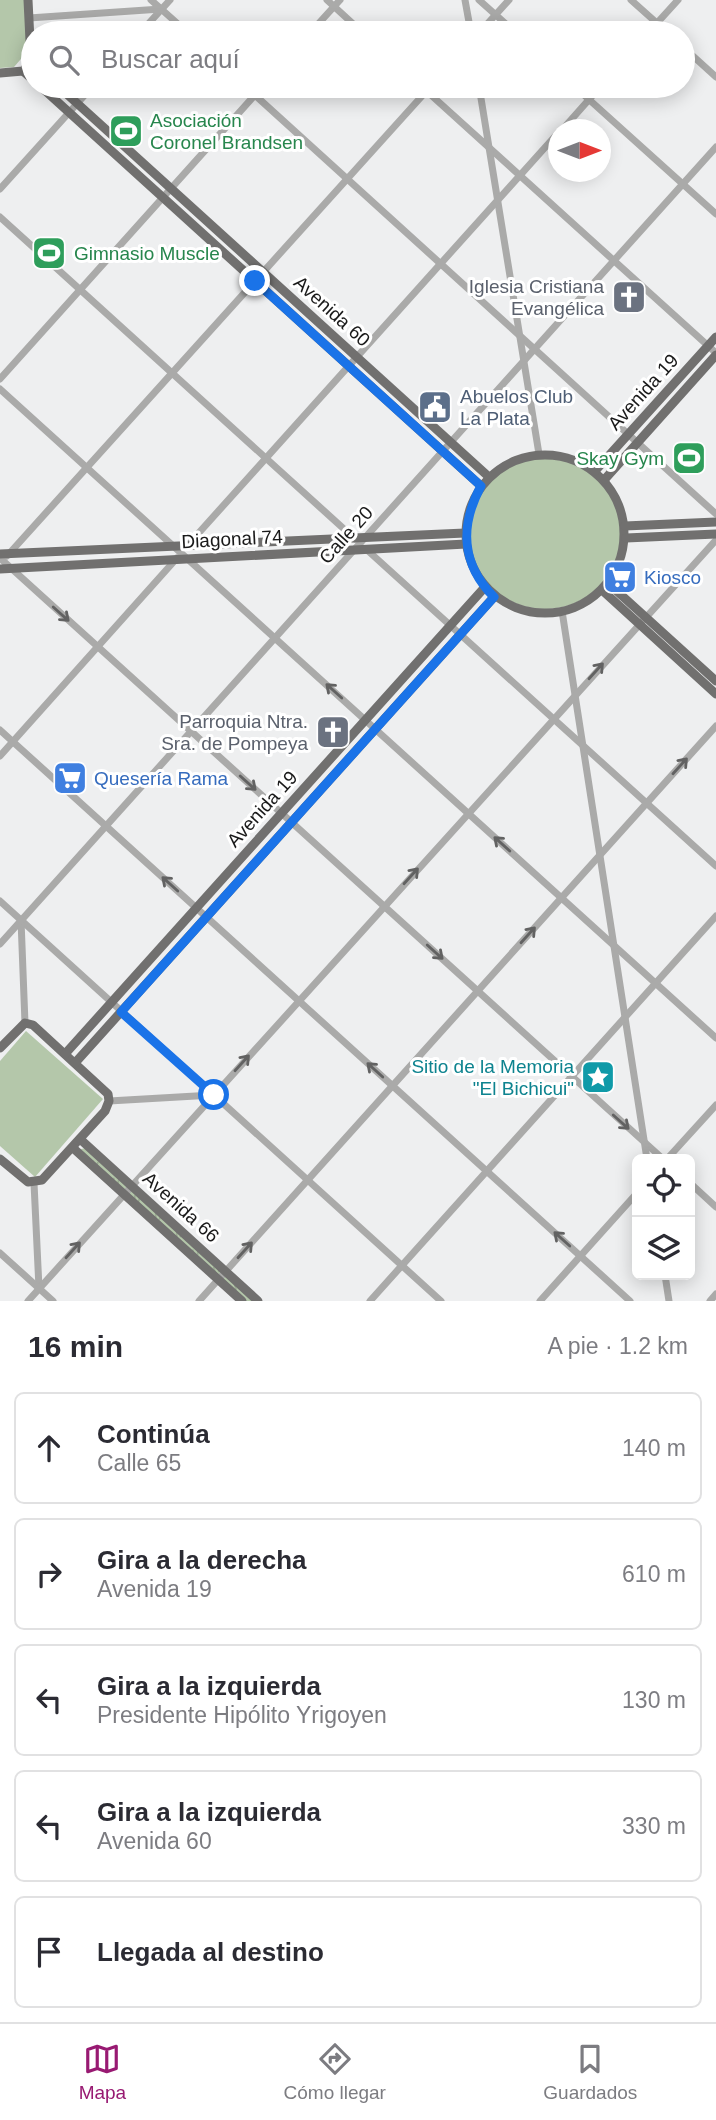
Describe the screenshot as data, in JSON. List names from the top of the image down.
{
  "streets": {
    "main road": [
      "Avenida 60",
      "Avenida 19",
      "Diagonal 74",
      "Avenida 66"
    ],
    "street": ["Calle 20"]
  },
  "crossings": [
    ["Avenida 60", "Avenida 19"],
    ["Avenida 60", "Calle 20"],
    ["Avenida 60", "Diagonal 74"],
    ["Avenida 19", "Diagonal 74"],
    ["Calle 20", "Diagonal 74"]
  ],
  "places": {
    "sports": ["Asociación Coronel Brandsen", "Gimnasio Muscle", "Skay Gym"],
    "church": ["Iglesia Cristiana Evangélica", "Parroquia Ntra. Sra. de Pompeya"],
    "public building": ["Abuelos Club La Plata"],
    "supermarket": ["Kiosco", "Quesería Rama"],
    "place": ["Sitio de la Memoria \"El Bichicui\""]
  },
  "north": "right",
  "page": {
    "search": "Buscar aquí",
    "heading": ["16 min", "A pie · 1.2 km"],
    "list": [
      ["Continúa", "Calle 65", "140 m"],
      ["Gira a la derecha", "Avenida 19", "610 m"],
      ["Gira a la izquierda", "Presidente Hipólito Yrigoyen", "130 m"],
      ["Gira a la izquierda", "Avenida 60", "330 m"],
      "Llegada al destino"
    ],
    "nav": ["Mapa", "Cómo llegar", "Guardados"]
  }
}
